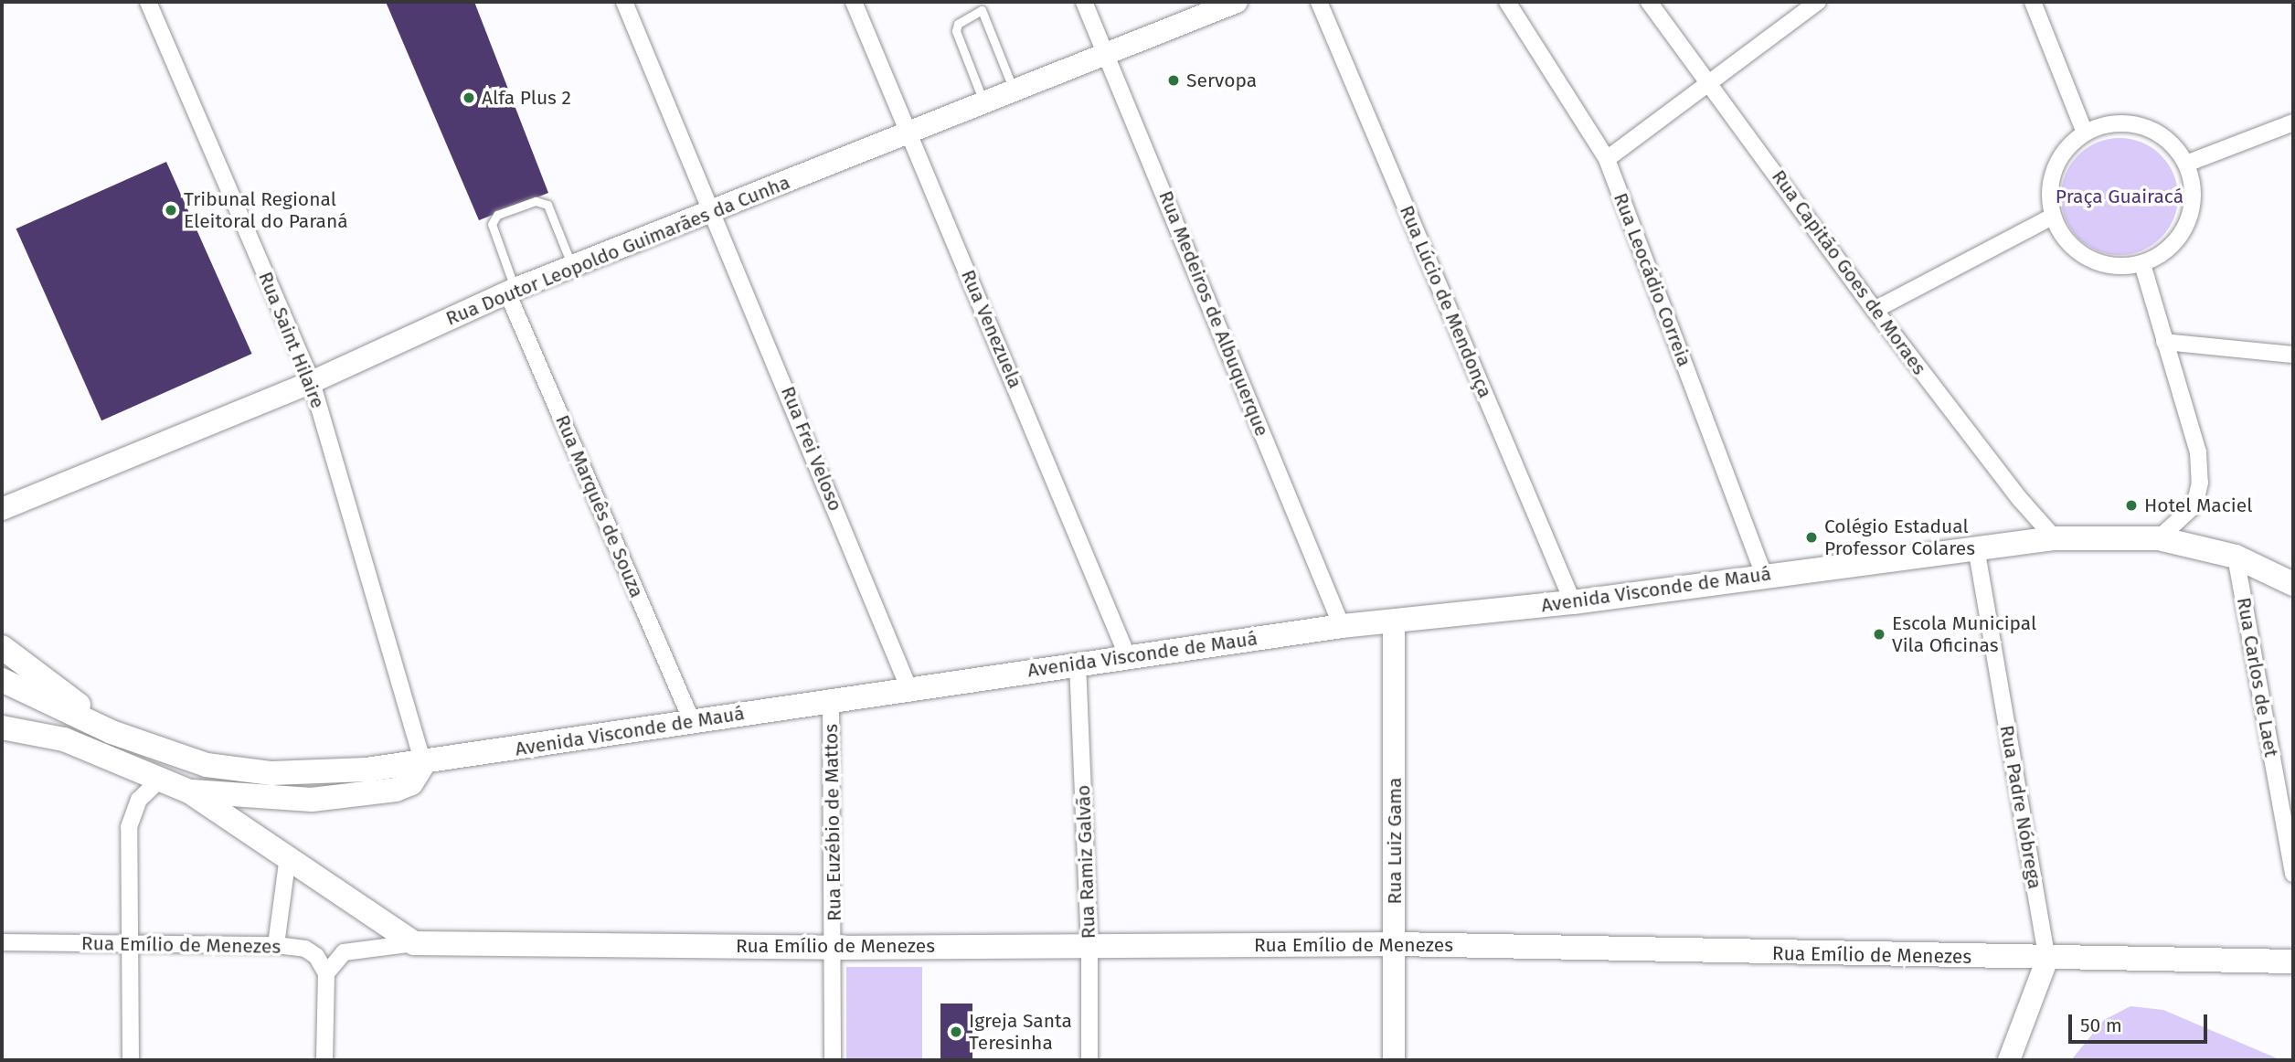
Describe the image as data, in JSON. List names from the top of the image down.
{
  "streets": {
    "main road": ["Avenida Visconde de Mauá", "Rua Emílio de Menezes"],
    "street": [
      "Rua Doutor Leopoldo Guimarães da Cunha",
      "Rua Capitão Goes de Moraes",
      "Rua Leocádio Correia",
      "Rua Lúcio de Mendonça",
      "Rua Medeiros de Albuquerque",
      "Rua Venezuela",
      "Rua Saint Hilaire",
      "Rua Frei Veloso",
      "Rua Marquês de Souza",
      "Rua Carlos de Laet",
      "Rua Padre Nóbrega",
      "Rua Euzébio de Mattos",
      "Rua Luiz Gama",
      "Rua Ramiz Galvão"
    ]
  },
  "crossings": [
    ["Rua Doutor Leopoldo Guimarães da Cunha", "Rua Medeiros de Albuquerque"],
    ["Rua Doutor Leopoldo Guimarães da Cunha", "Rua Venezuela"],
    ["Rua Doutor Leopoldo Guimarães da Cunha", "Rua Saint Hilaire"],
    ["Rua Doutor Leopoldo Guimarães da Cunha", "Rua Frei Veloso"],
    ["Rua Doutor Leopoldo Guimarães da Cunha", "Rua Marquês de Souza"],
    ["Rua Capitão Goes de Moraes", "Avenida Visconde de Mauá"],
    ["Rua Leocádio Correia", "Avenida Visconde de Mauá"],
    ["Rua Lúcio de Mendonça", "Avenida Visconde de Mauá"],
    ["Rua Medeiros de Albuquerque", "Avenida Visconde de Mauá"],
    ["Rua Venezuela", "Avenida Visconde de Mauá"],
    ["Rua Saint Hilaire", "Avenida Visconde de Mauá"],
    ["Rua Frei Veloso", "Avenida Visconde de Mauá"],
    ["Rua Marquês de Souza", "Avenida Visconde de Mauá"],
    ["Avenida Visconde de Mauá", "Rua Carlos de Laet"],
    ["Avenida Visconde de Mauá", "Rua Padre Nóbrega"],
    ["Avenida Visconde de Mauá", "Rua Euzébio de Mattos"],
    ["Avenida Visconde de Mauá", "Rua Luiz Gama"],
    ["Avenida Visconde de Mauá", "Rua Ramiz Galvão"],
    ["Rua Padre Nóbrega", "Rua Emílio de Menezes"],
    ["Rua Euzébio de Mattos", "Rua Emílio de Menezes"],
    ["Rua Luiz Gama", "Rua Emílio de Menezes"],
    ["Rua Ramiz Galvão", "Rua Emílio de Menezes"]
  ],
  "parks": ["Praça Guairacá"],
  "places": [
    "Servopa",
    "Alfa Plus 2",
    "Tribunal Regional Eleitoral do Paraná",
    "Hotel Maciel",
    "Colégio Estadual Professor Colares",
    "Escola Municipal Vila Oficinas",
    "Igreja Santa Teresinha"
  ],
  "scale_bar": "50 m"
}
